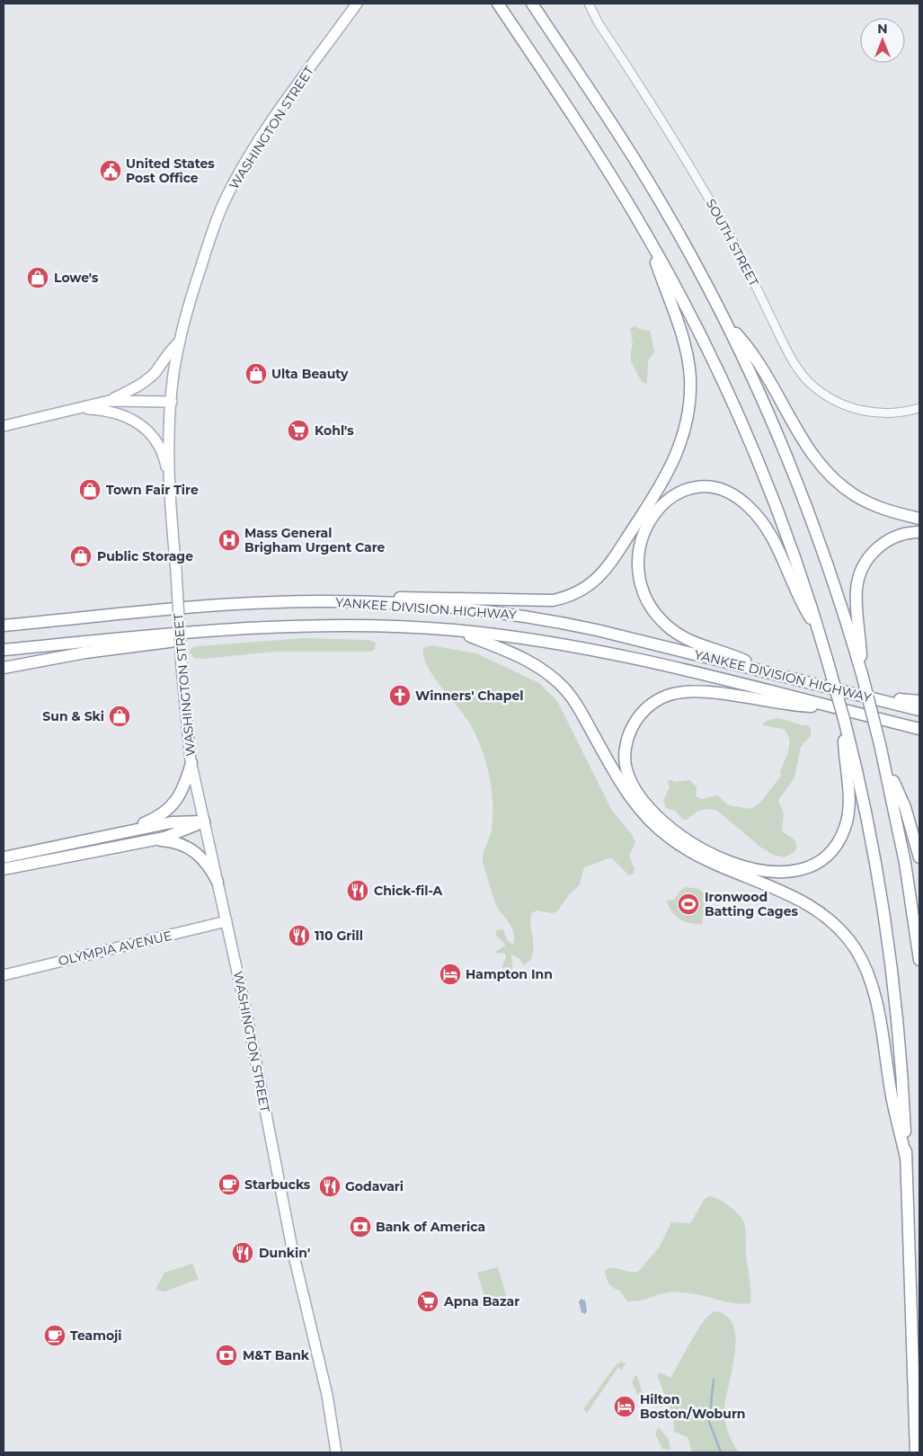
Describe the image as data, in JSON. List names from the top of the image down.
{
  "streets": {
    "highway": ["YANKEE DIVISION HIGHWAY"],
    "main road": ["WASHINGTON STREET", "OLYMPIA AVENUE"],
    "street": ["SOUTH STREET"]
  },
  "crossings": [
    ["WASHINGTON STREET", "OLYMPIA AVENUE"]
  ],
  "places": {
    "public building": ["United States Post Office"],
    "shop": [
      "Lowe's",
      "Ulta Beauty",
      "Town Fair Tire",
      "Public Storage",
      "Sun & Ski"
    ],
    "supermarket": ["Kohl's", "Apna Bazar"],
    "hospital": ["Mass General Brigham Urgent Care"],
    "church": ["Winners' Chapel"],
    "restaurant": [
      "Chick-fil-A",
      "110 Grill",
      "Godavari",
      "Dunkin'"
    ],
    "sports": ["Ironwood Batting Cages"],
    "hotel": ["Hampton Inn", "Hilton Boston/Woburn"],
    "cafe": ["Starbucks", "Teamoji"],
    "bank": ["Bank of America", "M&T Bank"]
  },
  "north": "top"
}
